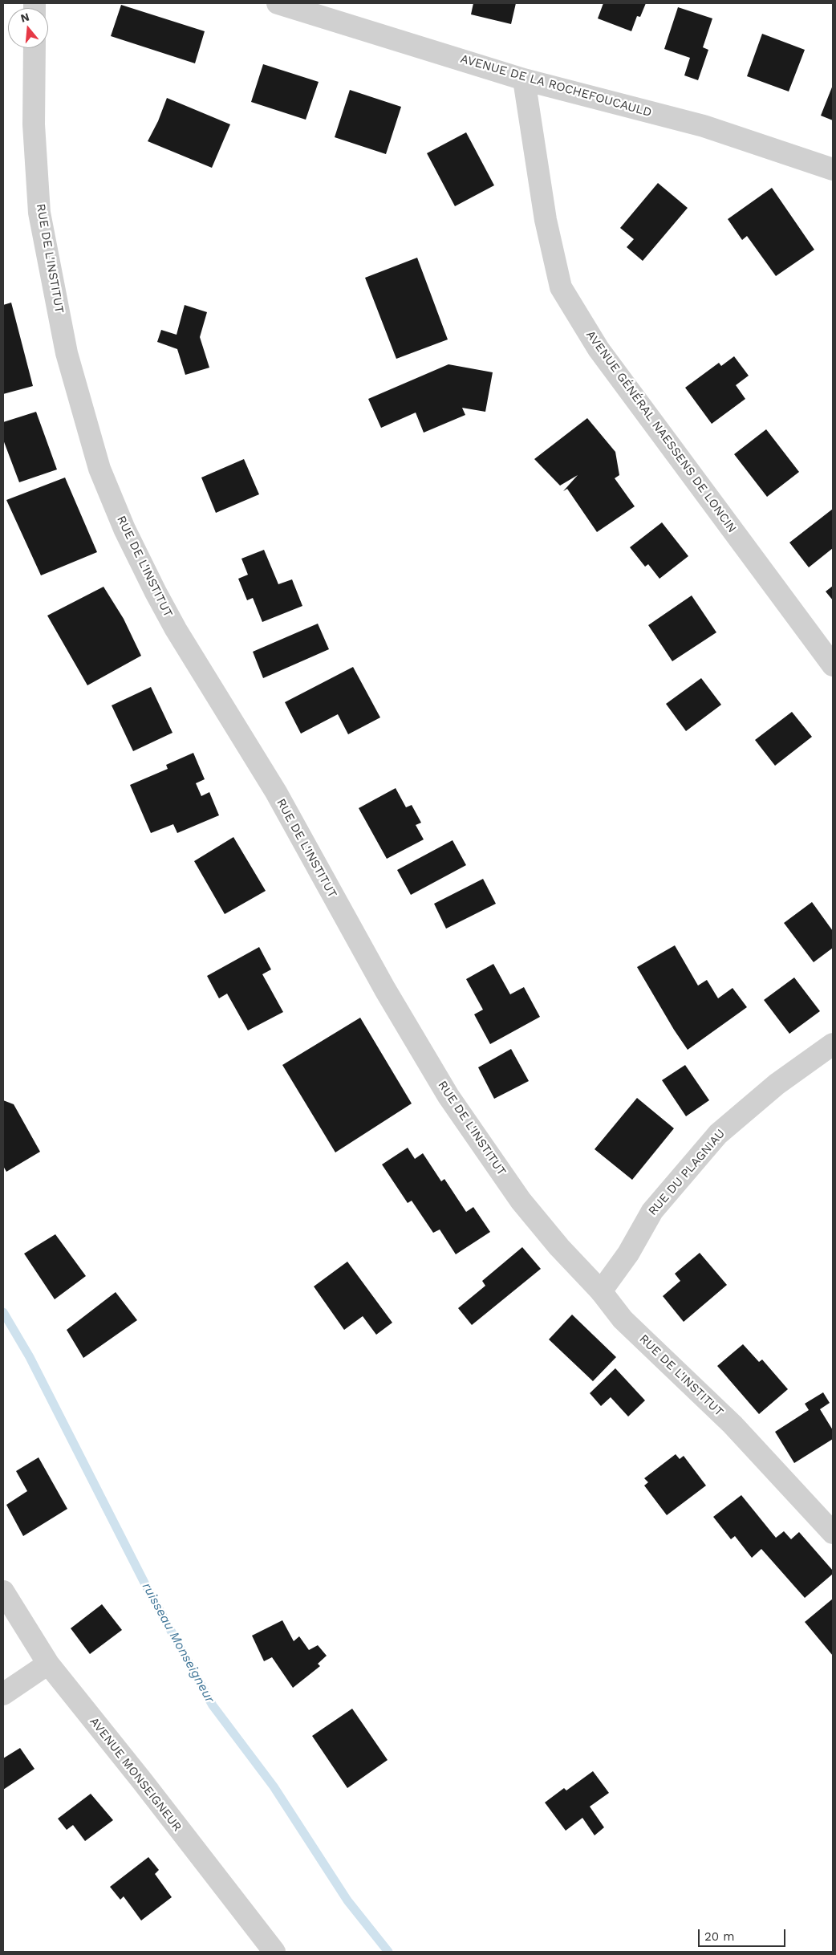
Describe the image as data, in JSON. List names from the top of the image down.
{
  "streets": {
    "street": [
      "AVENUE DE LA ROCHEFOUCAULD",
      "RUE DE L'INSTITUT",
      "AVENUE GÉNÉRAL NAESSENS DE LONCIN",
      "RUE DU PLAGNIAU",
      "AVENUE MONSEIGNEUR"
    ]
  },
  "crossings": [
    ["AVENUE DE LA ROCHEFOUCAULD", "AVENUE GÉNÉRAL NAESSENS DE LONCIN"],
    ["RUE DE L'INSTITUT", "RUE DU PLAGNIAU"]
  ],
  "water": ["ruisseau Monseigneur"],
  "scale_bar": "20 m",
  "north": "top"
}
